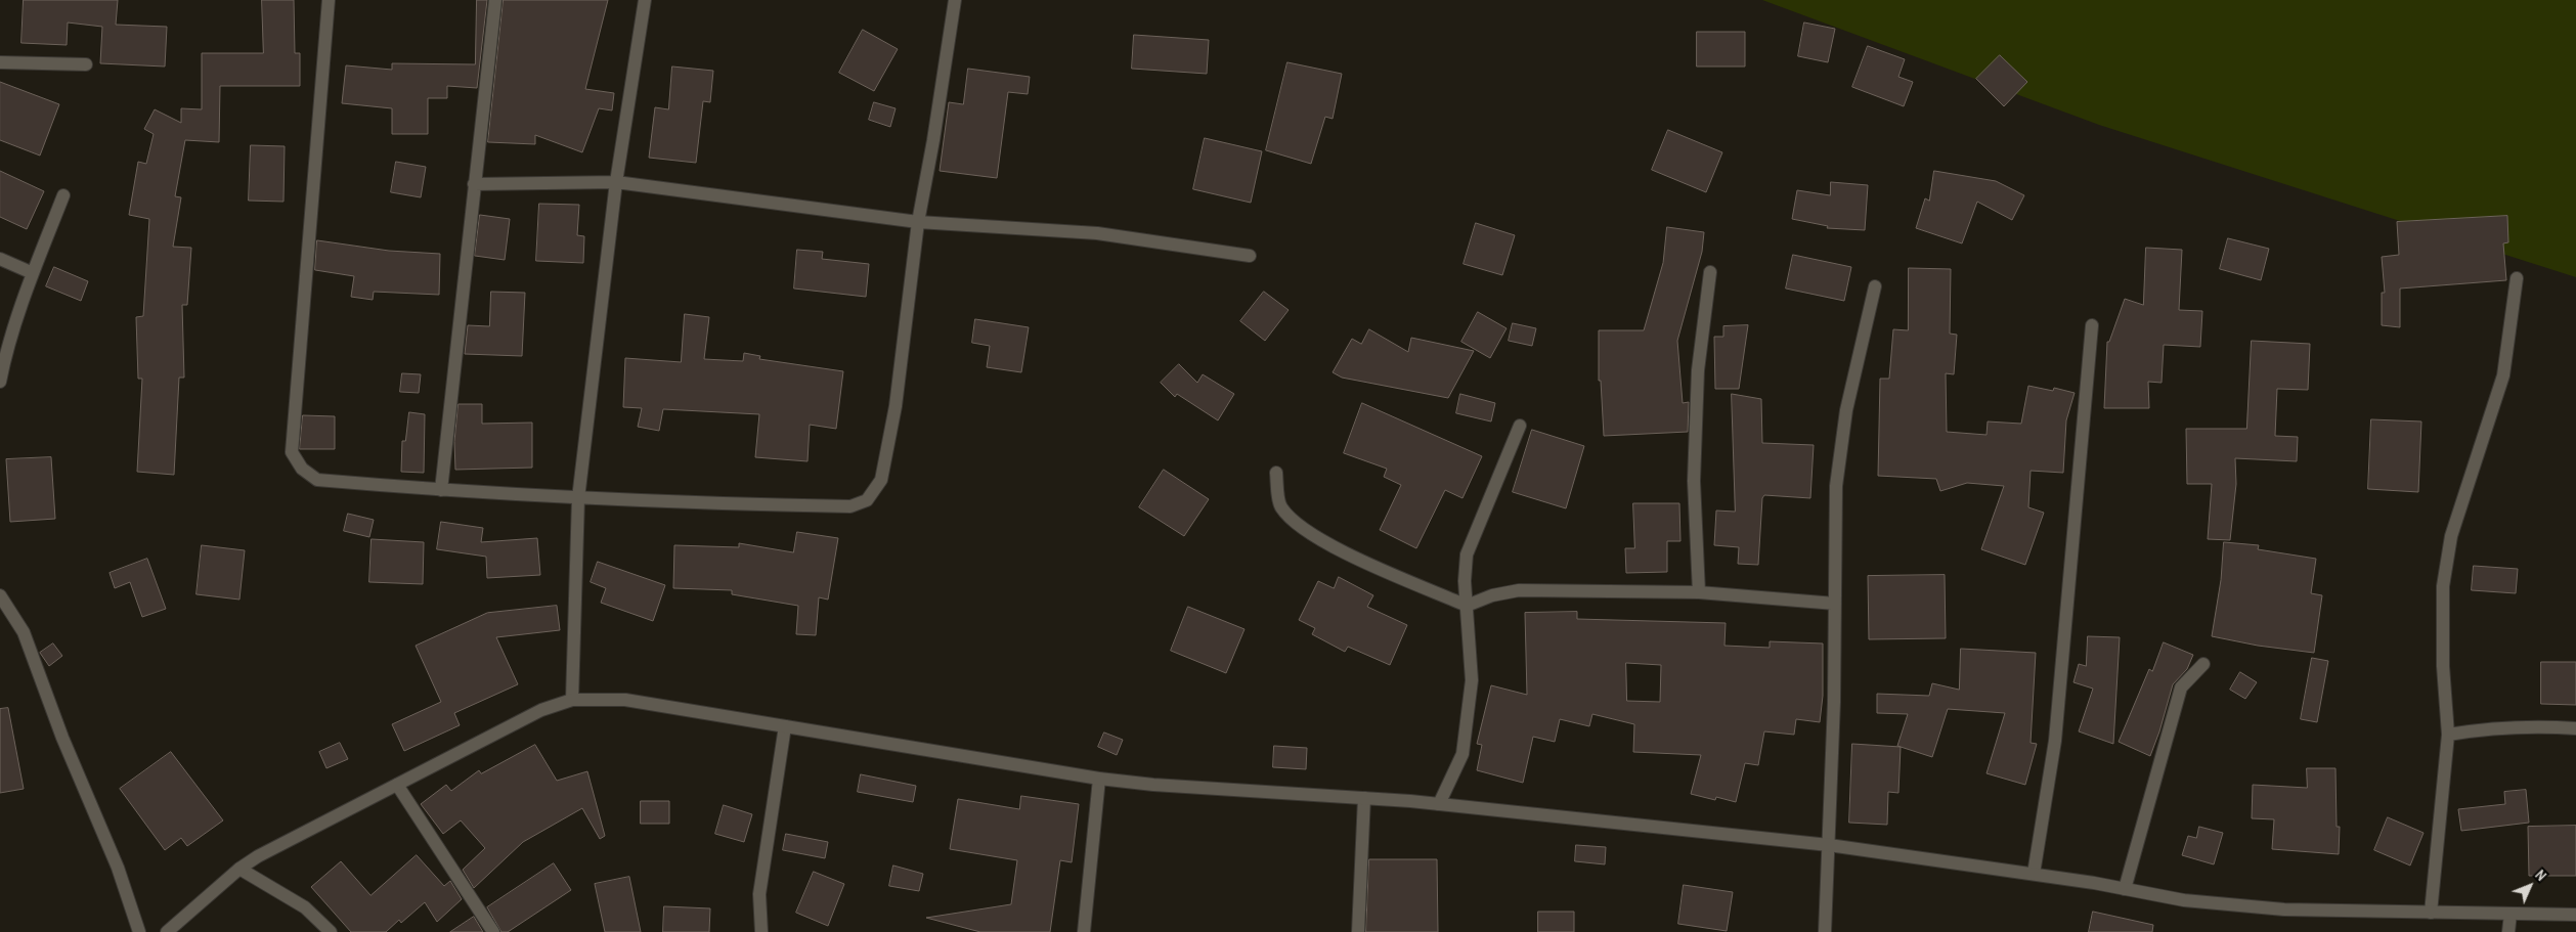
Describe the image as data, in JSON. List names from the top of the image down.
{
  "north": "top right"
}
